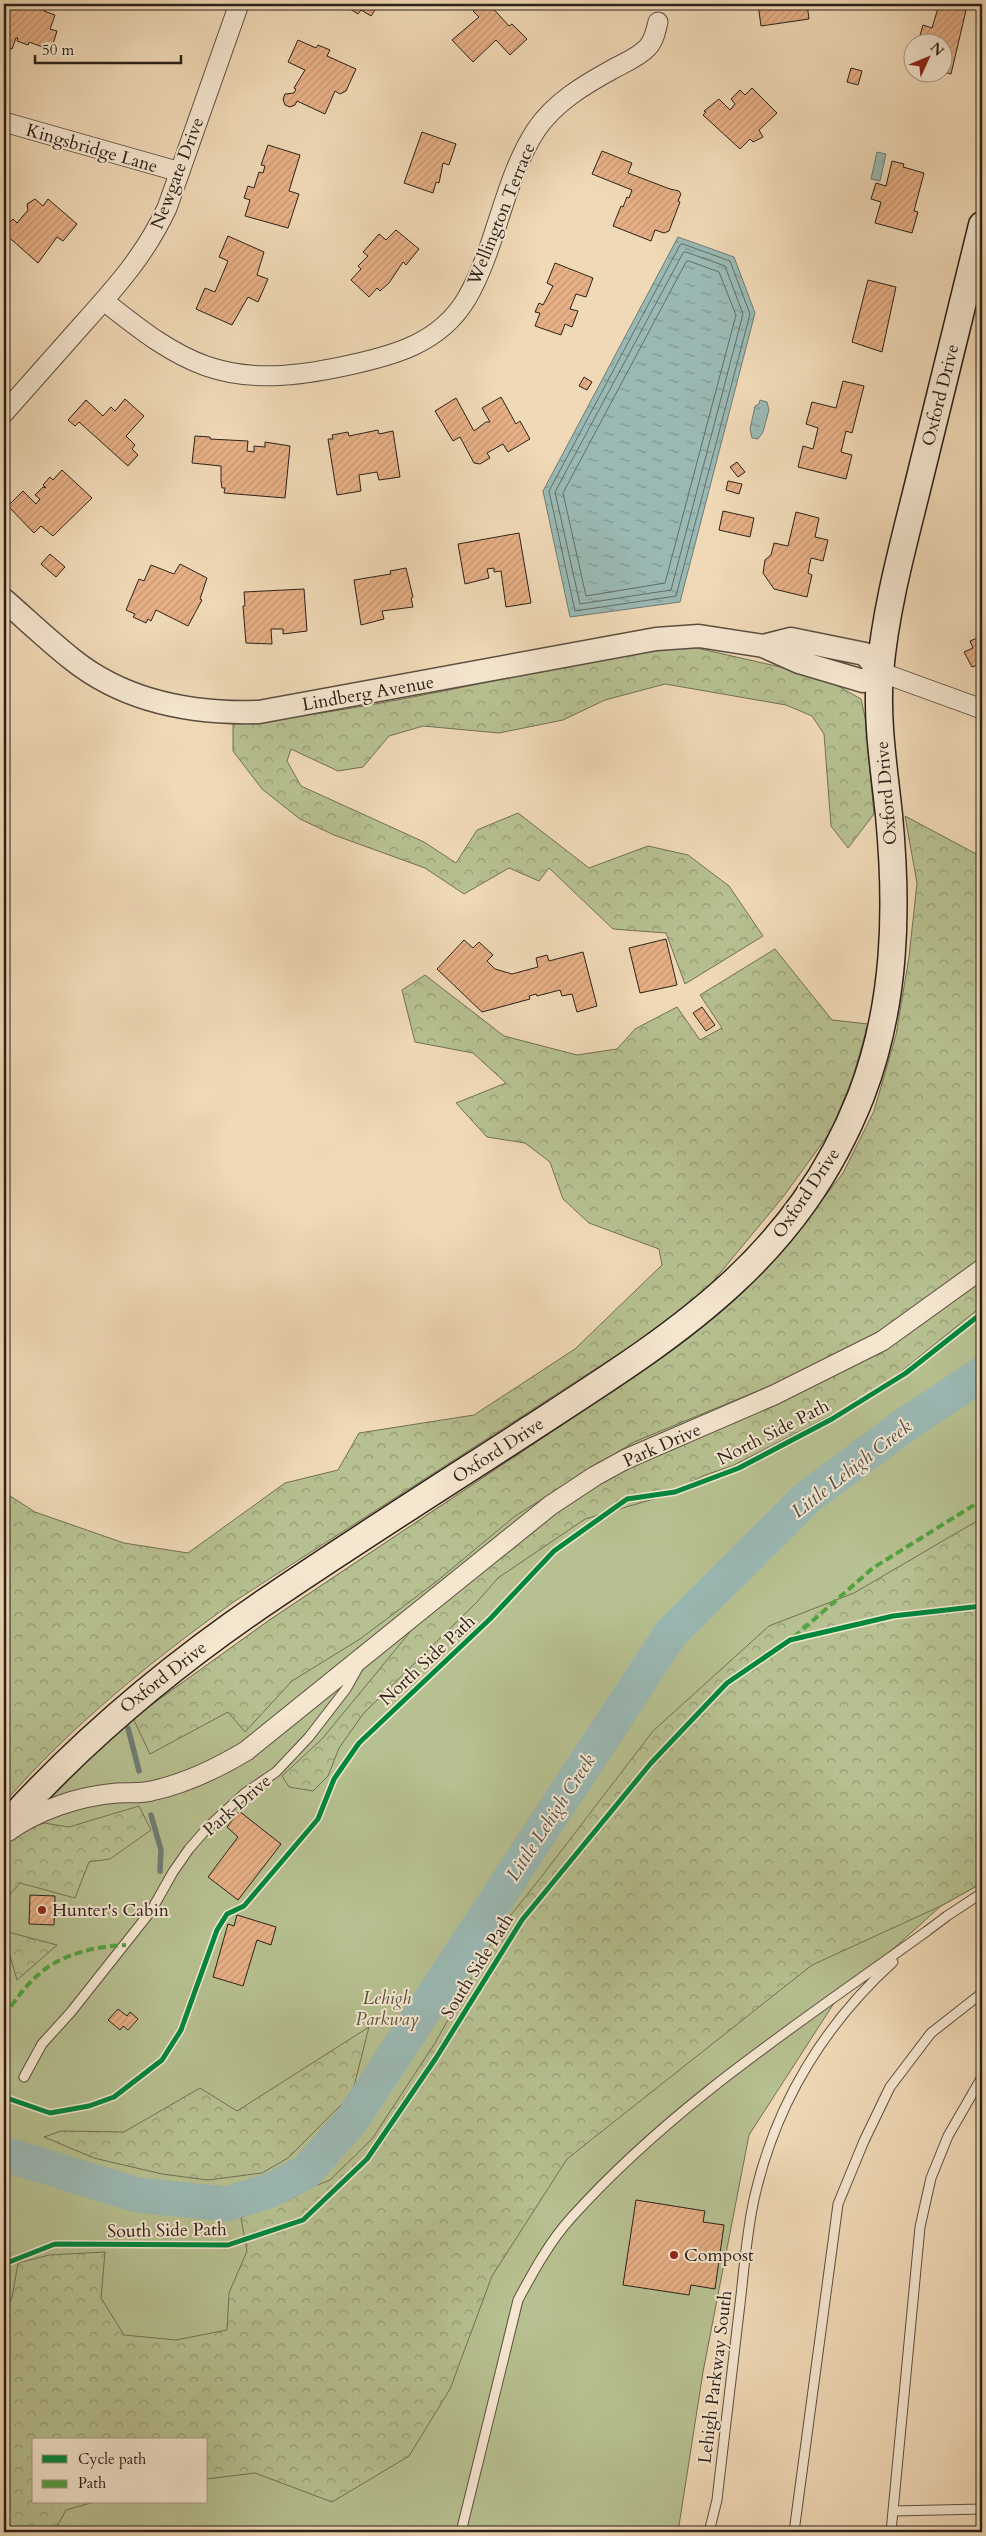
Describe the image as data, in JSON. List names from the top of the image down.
{
  "streets": {
    "main road": ["Oxford Drive"],
    "street": [
      "Kingsbridge Lane",
      "Newgate Drive",
      "Wellington Terrace",
      "Lindberg Avenue",
      "Park Drive"
    ],
    "lane": ["Lehigh Parkway South"],
    "cycle path": ["North Side Path", "South Side Path"]
  },
  "crossings": [
    ["Kingsbridge Lane", "Newgate Drive"],
    ["Newgate Drive", "Wellington Terrace"],
    ["Oxford Drive", "Lindberg Avenue"]
  ],
  "water": ["Little Lehigh Creek"],
  "parks": ["Lehigh Parkway"],
  "places": ["Hunter's Cabin", "Compost"],
  "legend": ["Cycle path", "Path"],
  "scale_bar": "50 m",
  "north": "top right"
}
